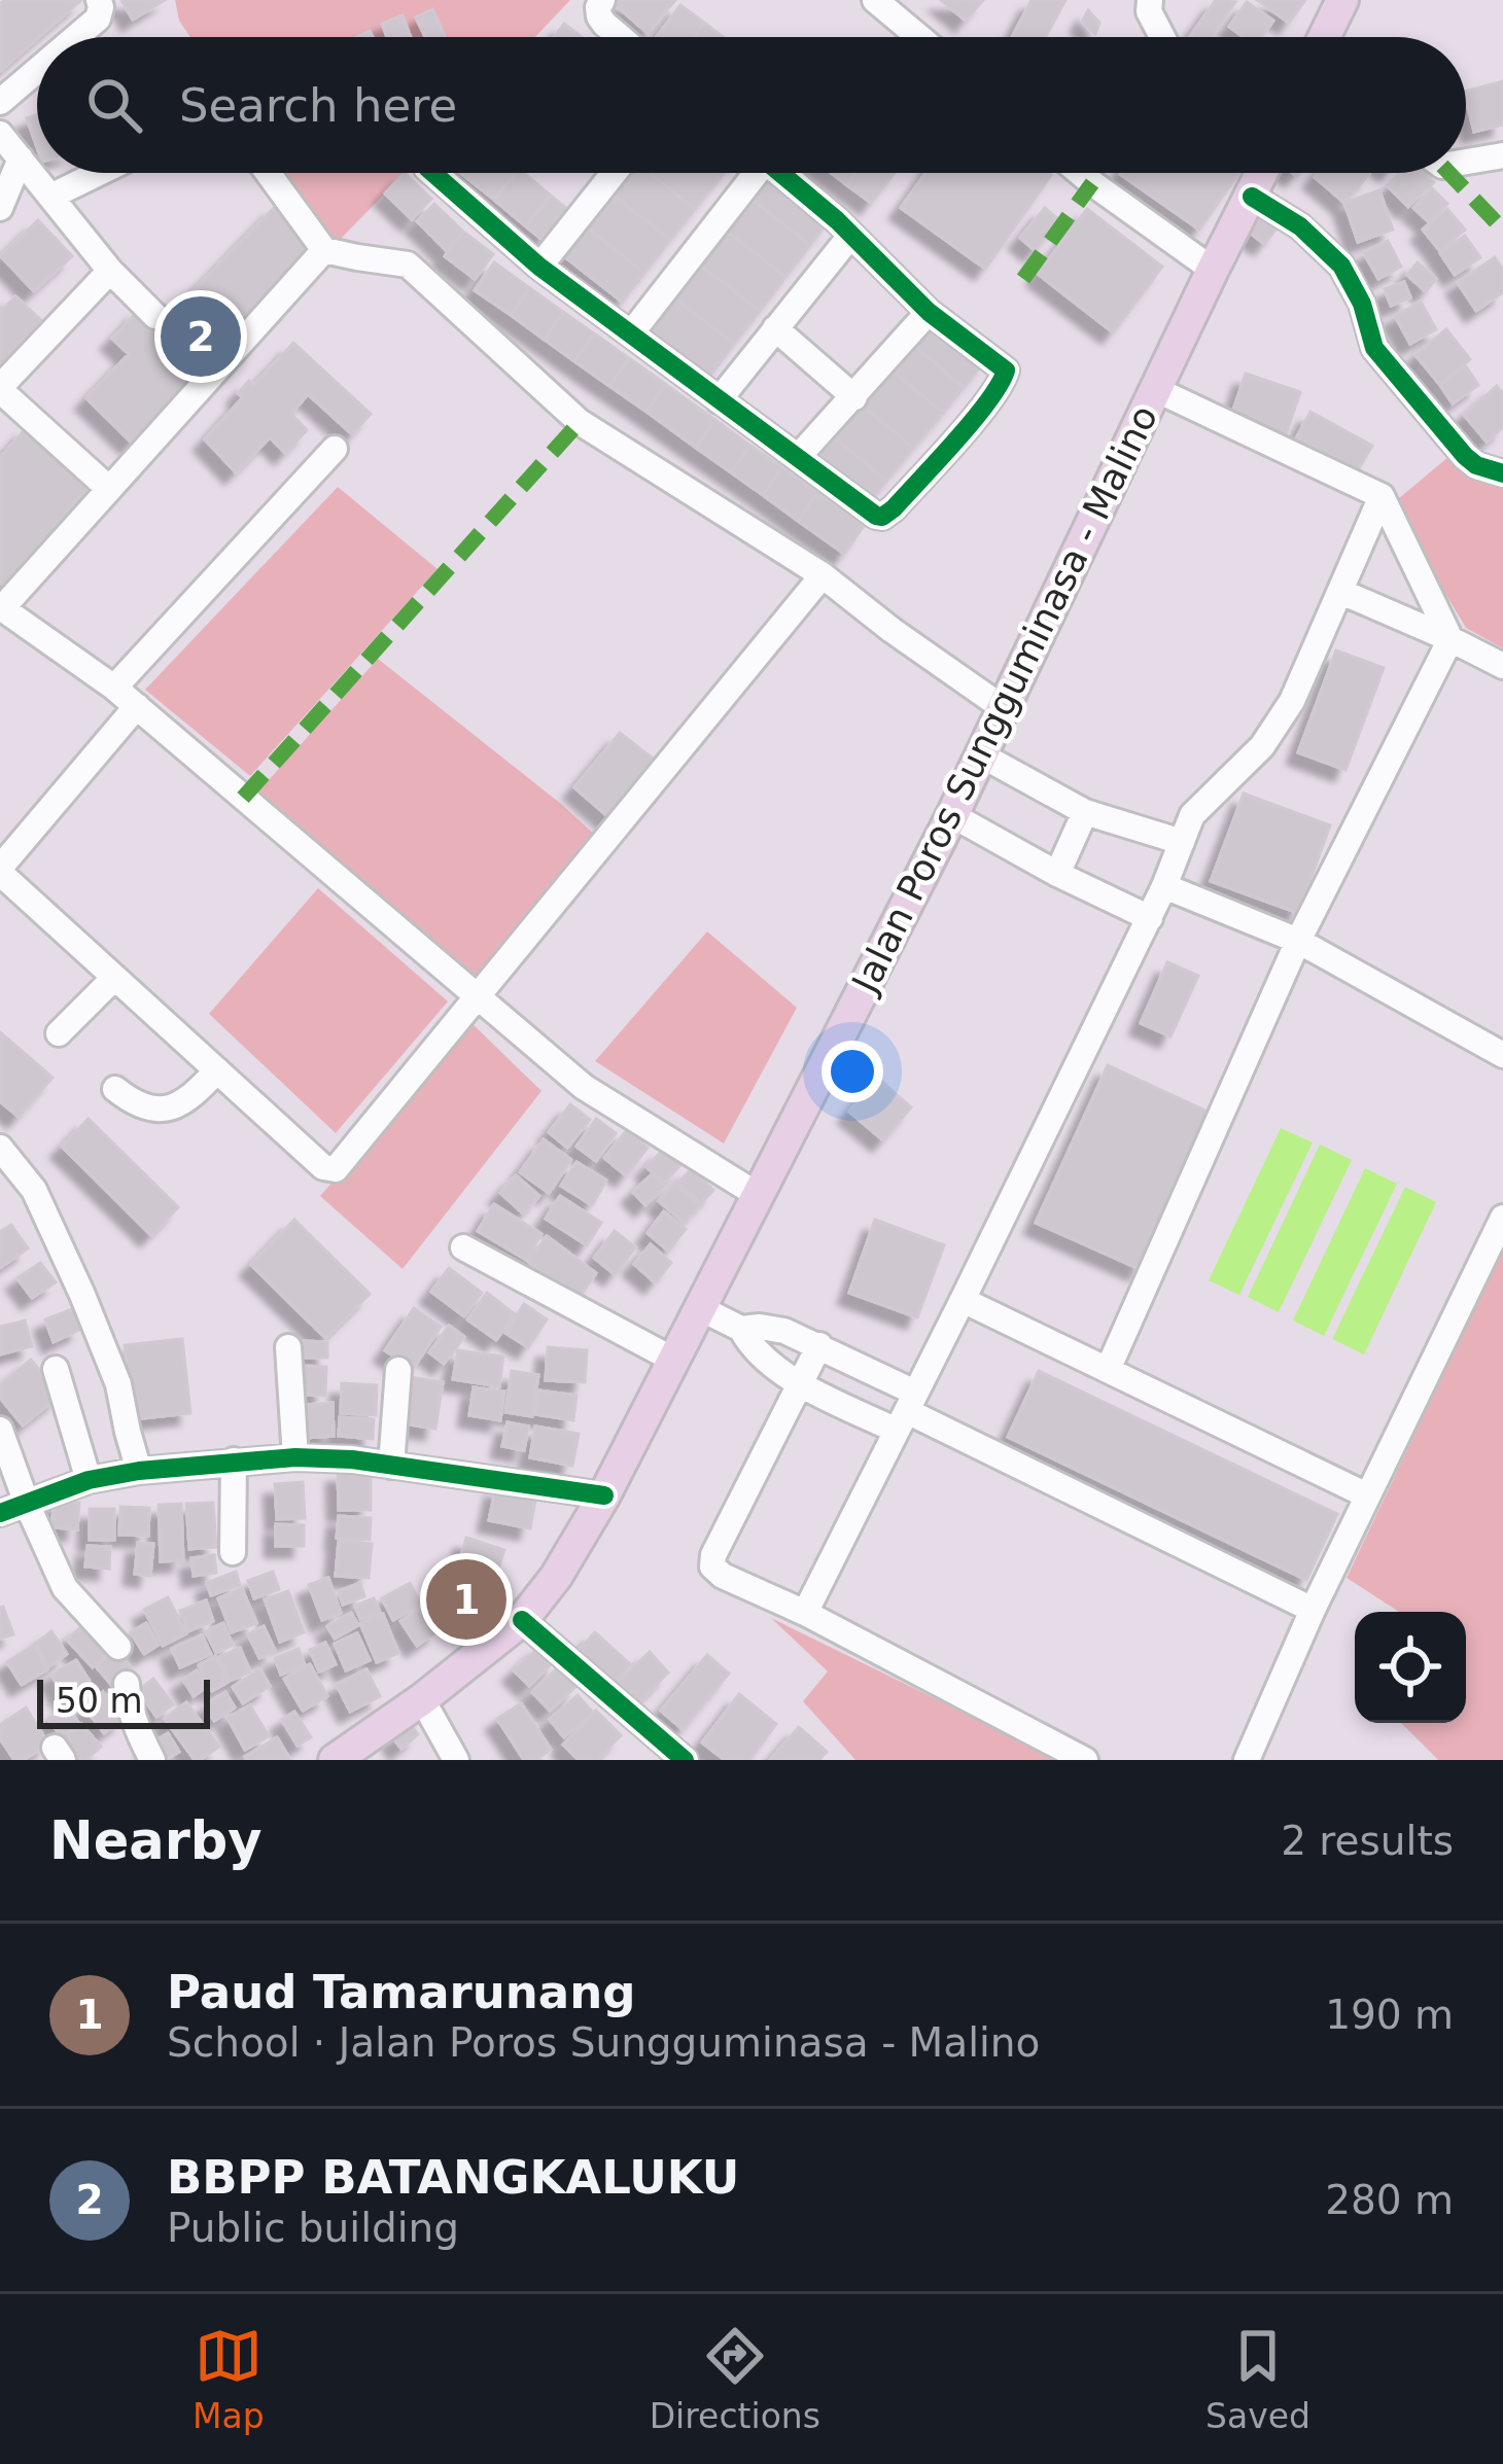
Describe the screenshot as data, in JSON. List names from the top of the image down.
{
  "streets": {
    "main road": ["Jalan Poros Sungguminasa - Malino"]
  },
  "scale_bar": "50 m",
  "page": {
    "search": "Search here",
    "pins": ["2", "1"],
    "scale": "50 m",
    "heading": ["Nearby", "2 results"],
    "list": [
      {
        "mark": "1",
        "name": "Paud Tamarunang",
        "note": "School · Jalan Poros Sungguminasa - Malino",
        "value": "190 m"
      },
      {
        "mark": "2",
        "name": "BBPP BATANGKALUKU",
        "note": "Public building",
        "value": "280 m"
      }
    ],
    "nav": ["Map", "Directions", "Saved"]
  }
}
